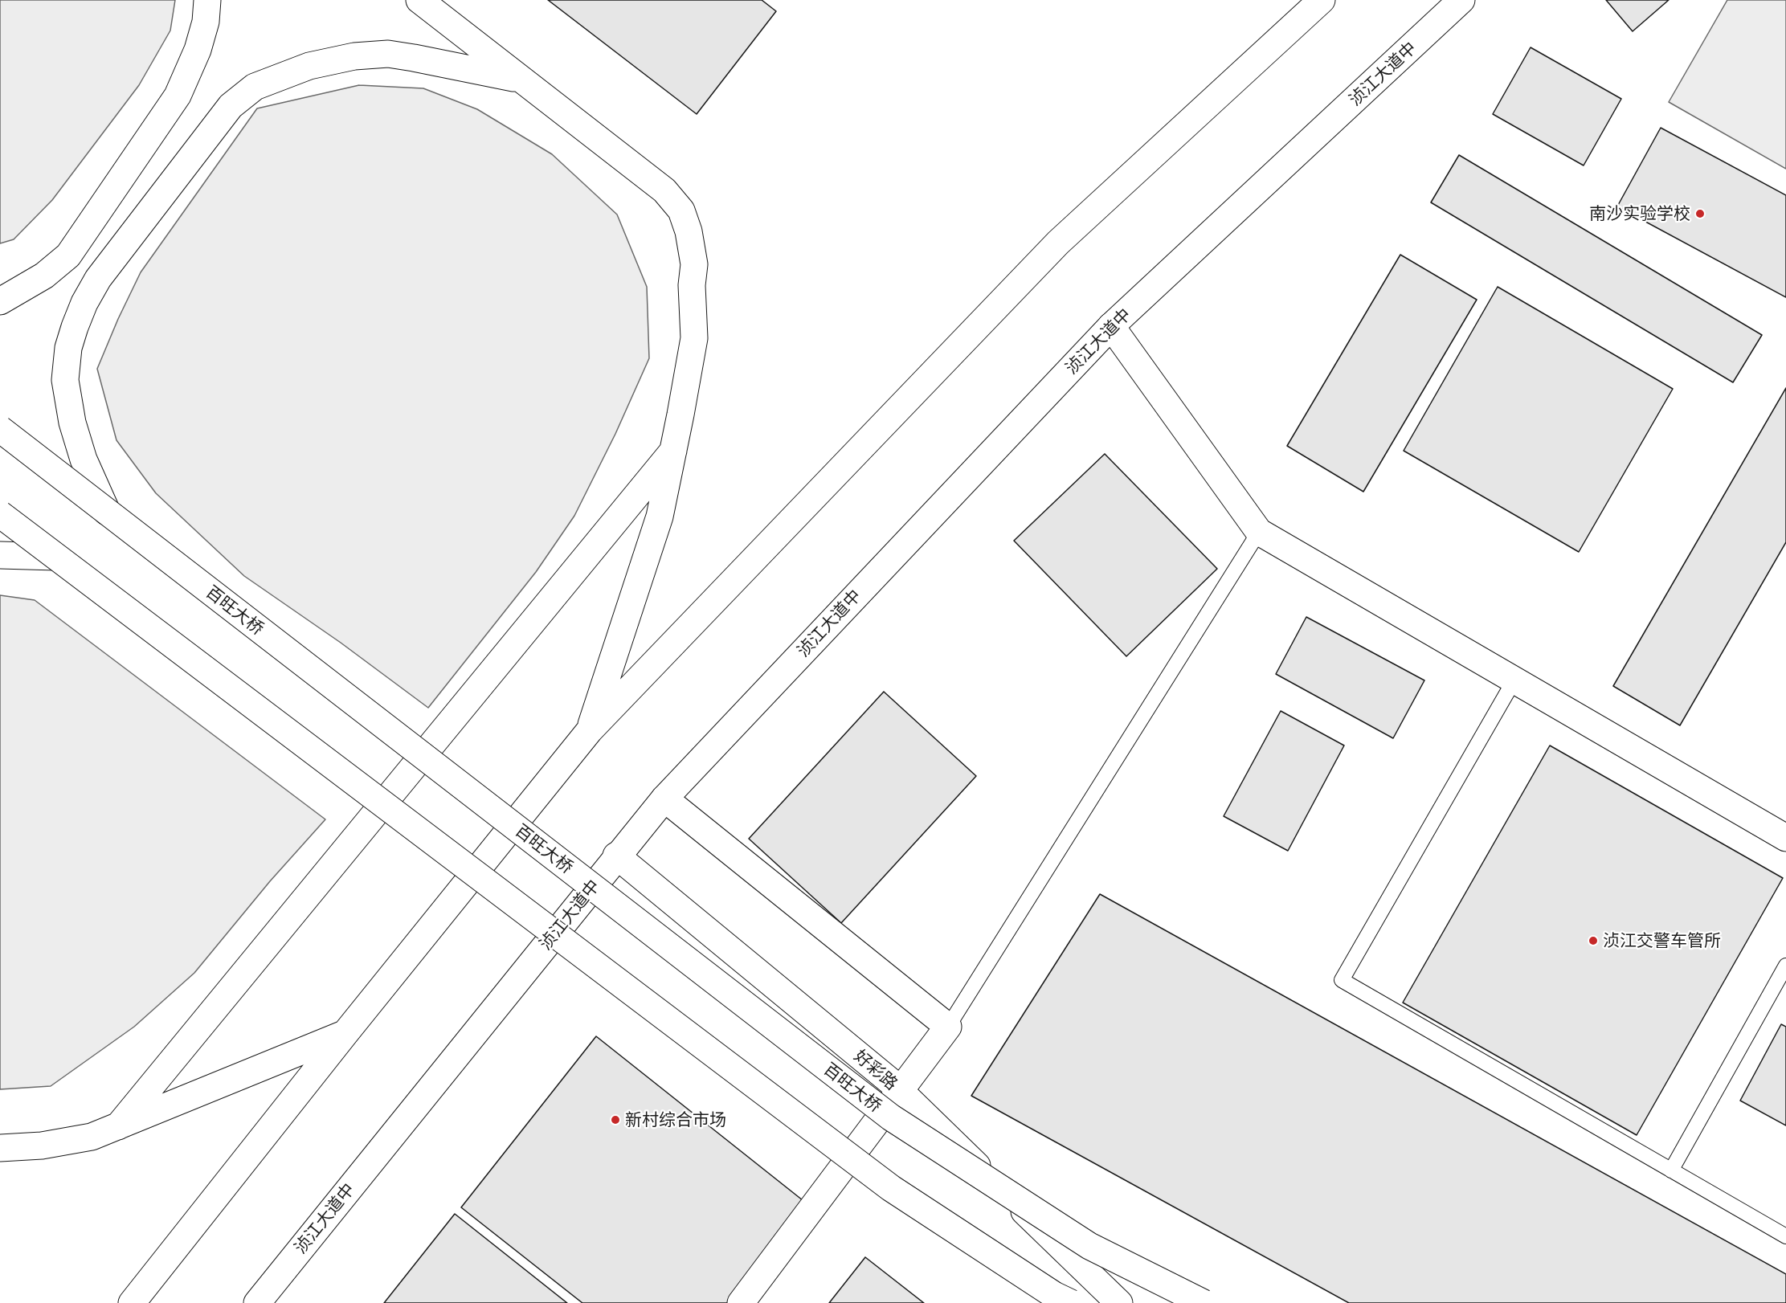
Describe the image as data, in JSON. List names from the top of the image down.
{
  "streets": {
    "main road": ["浈江大道中", "百旺大桥", "好彩路"]
  },
  "crossings": [
    ["浈江大道中", "好彩路"]
  ],
  "places": ["南沙实验学校", "浈江交警车管所", "新村综合市场"]
}
